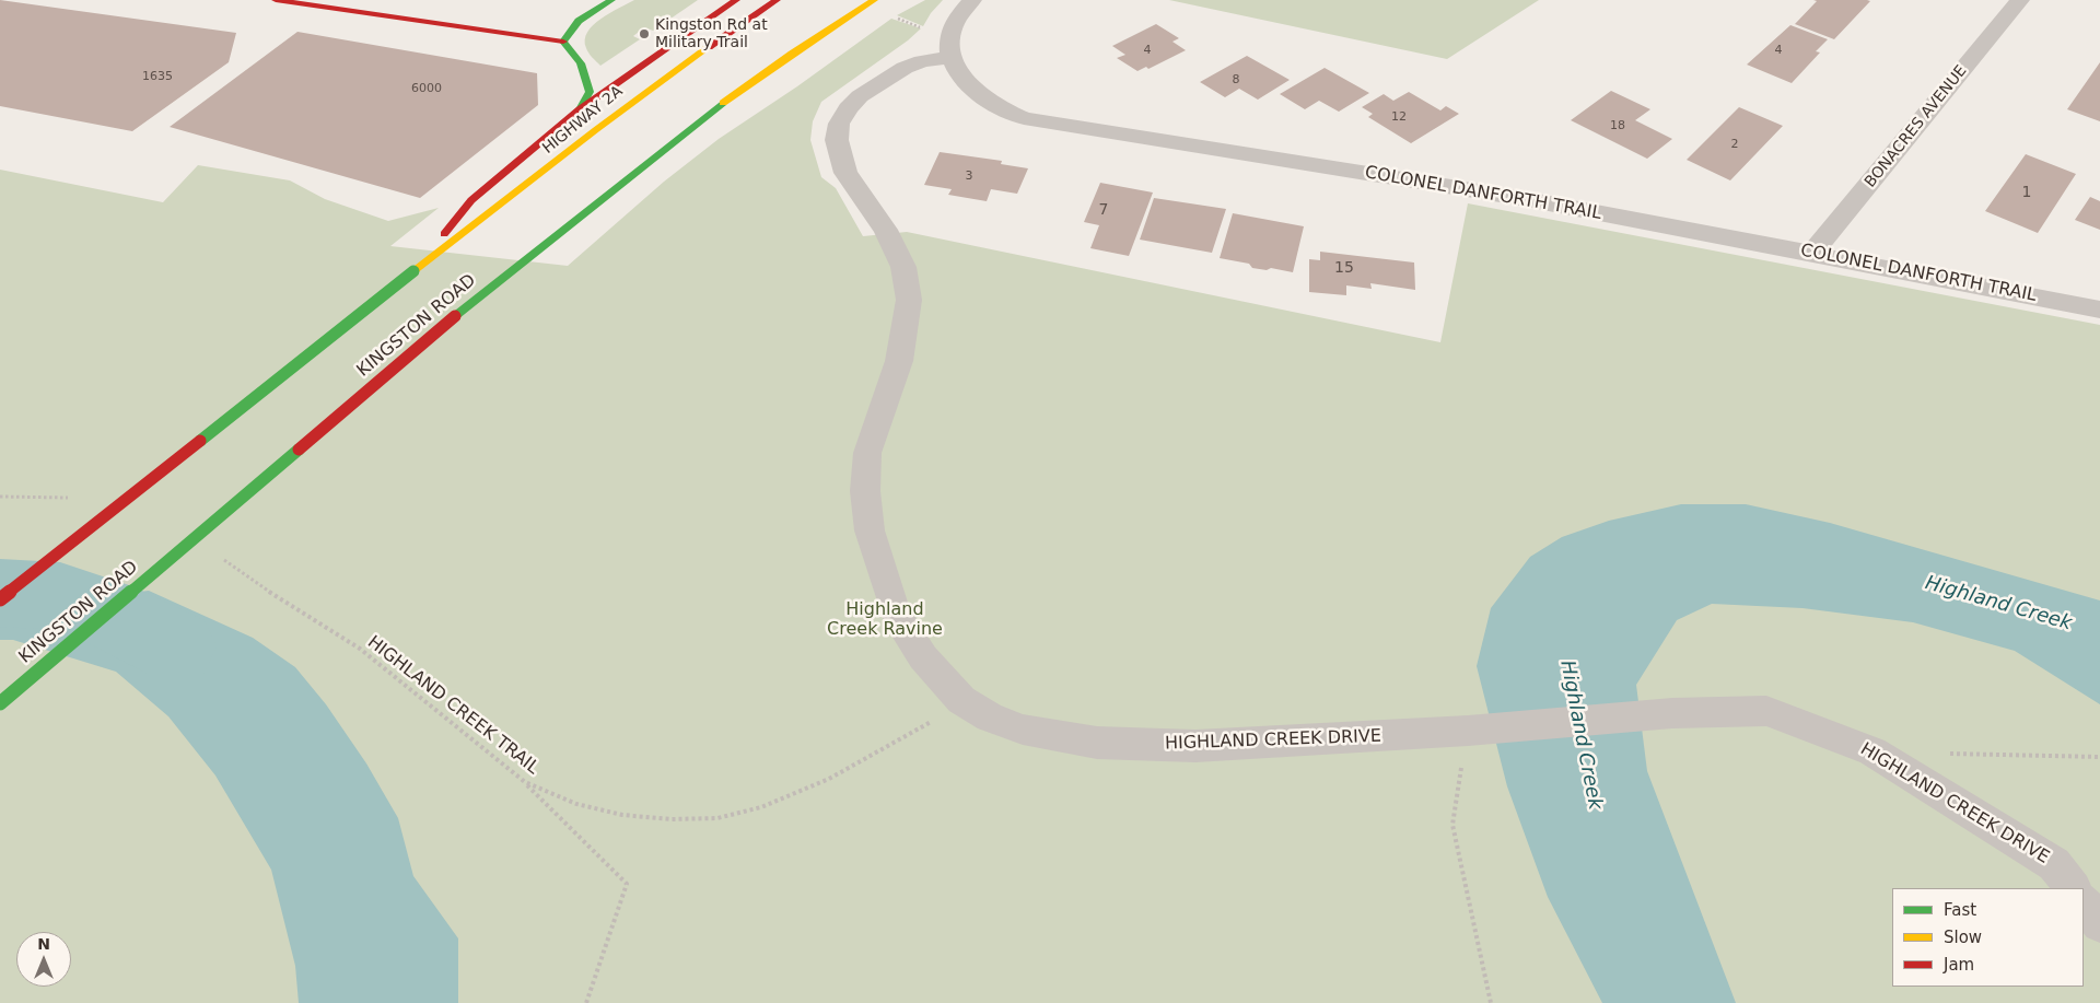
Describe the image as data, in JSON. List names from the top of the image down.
{
  "streets": {
    "main road": ["HIGHWAY 2A", "KINGSTON ROAD"],
    "street": ["BONACRES AVENUE", "COLONEL DANFORTH TRAIL", "HIGHLAND CREEK DRIVE"],
    "path": ["HIGHLAND CREEK TRAIL"]
  },
  "crossings": [
    ["BONACRES AVENUE", "COLONEL DANFORTH TRAIL"],
    ["COLONEL DANFORTH TRAIL", "HIGHLAND CREEK DRIVE"],
    ["HIGHLAND CREEK TRAIL", "HIGHLAND CREEK DRIVE"]
  ],
  "water": ["Highland Creek"],
  "parks": ["Highland Creek Ravine"],
  "places": ["Kingston Rd at Military Trail"],
  "house_numbers": [
    "4",
    "4",
    "1635",
    "8",
    "6000",
    "12",
    "18",
    "2",
    "3",
    "1",
    "7",
    "15"
  ],
  "legend": ["Fast", "Slow", "Jam"],
  "north": "top"
}
